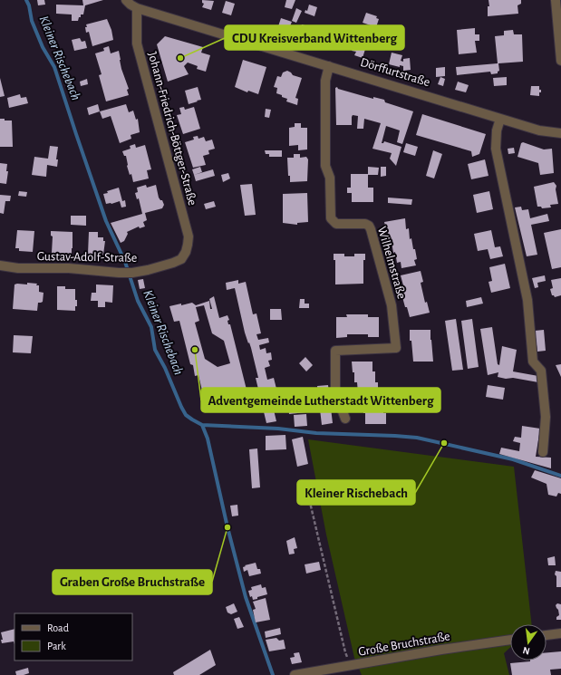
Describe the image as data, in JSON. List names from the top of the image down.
{
  "streets": {
    "street": [
      "Dörffurtstraße",
      "Johann-Friedrich-Böttger-Straße",
      "Gustav-Adolf-Straße",
      "Wilhelmstraße",
      "Große Bruchstraße"
    ]
  },
  "crossings": [
    ["Dörffurtstraße", "Johann-Friedrich-Böttger-Straße"],
    ["Dörffurtstraße", "Wilhelmstraße"],
    ["Johann-Friedrich-Böttger-Straße", "Gustav-Adolf-Straße"]
  ],
  "water": ["Kleiner Rischebach"],
  "places": [
    "CDU Kreisverband Wittenberg",
    "Adventgemeinde Lutherstadt Wittenberg",
    "Kleiner Rischebach",
    "Graben Große Bruchstraße"
  ],
  "legend": ["Road", "Park"],
  "north": "bottom"
}
